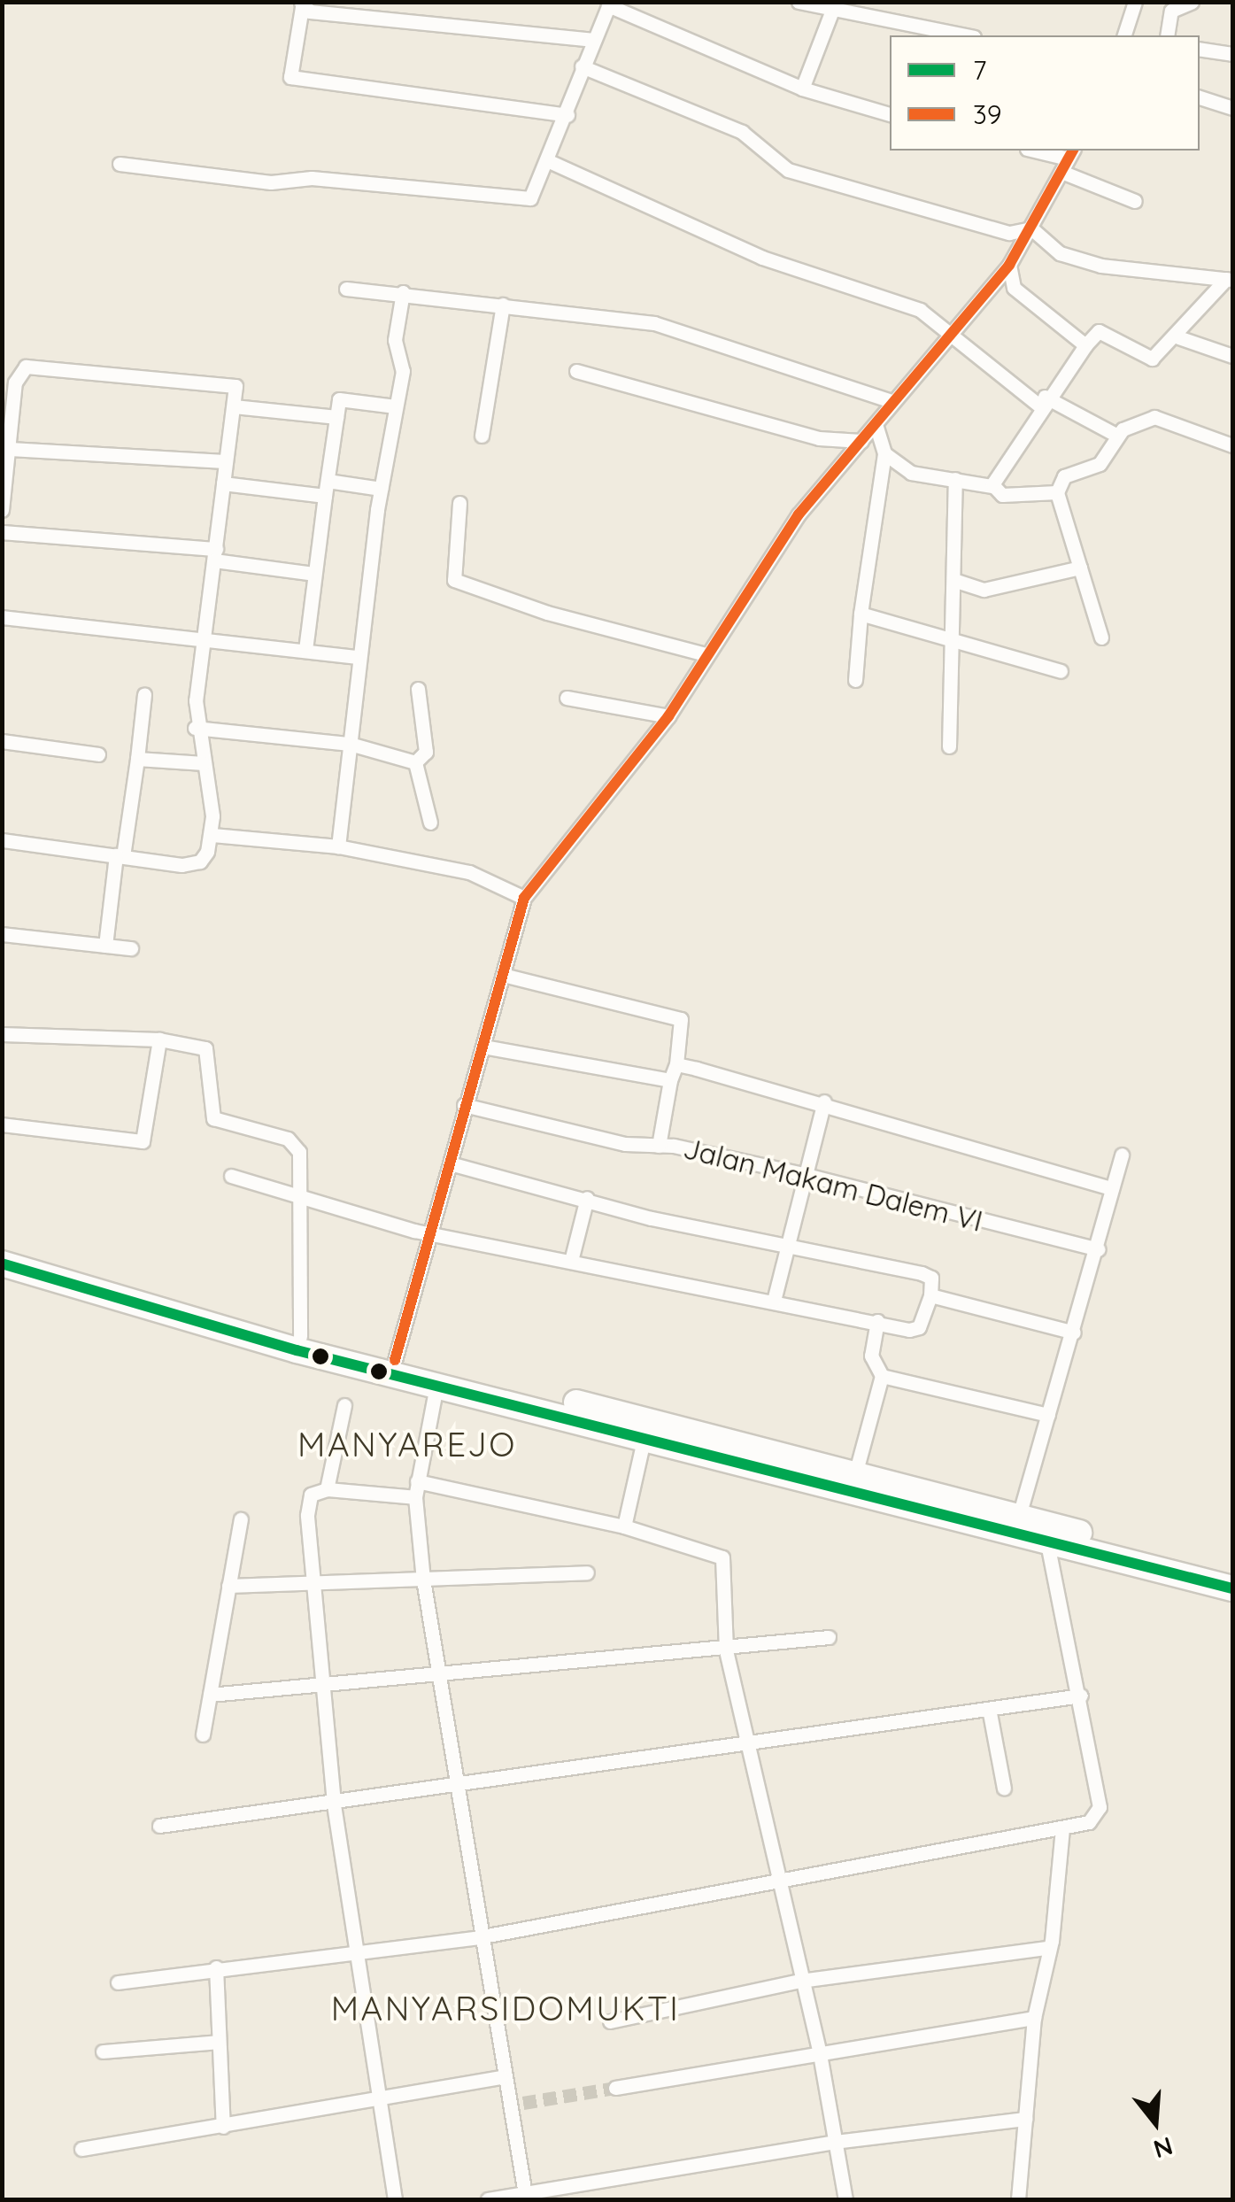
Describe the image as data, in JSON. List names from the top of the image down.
{
  "streets": {
    "street": ["Jalan Makam Dalem VI"]
  },
  "districts": ["MANYAREJO", "MANYARSIDOMUKTI"],
  "lines": ["transit line 39", "transit line 7"],
  "legend": ["7", "39"],
  "north": "bottom"
}
